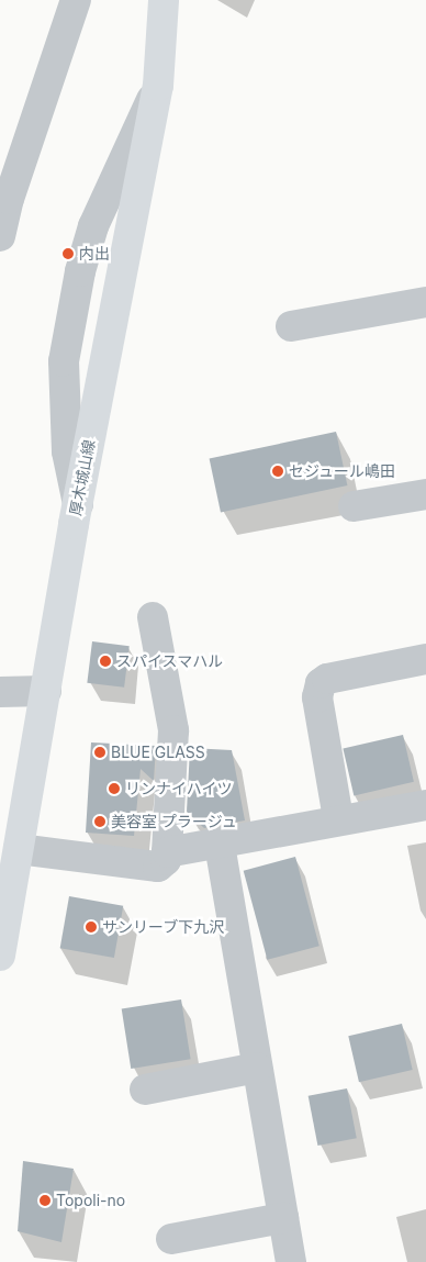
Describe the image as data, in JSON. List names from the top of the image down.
{
  "streets": {
    "main road": ["厚木城山線"]
  },
  "places": [
    "内出",
    "セジュール嶋田",
    "スパイスマハル",
    "BLUE GLASS",
    "リンナイハイツ",
    "美容室 プラージュ",
    "サンリーブ下九沢",
    "Topoli-no"
  ]
}
